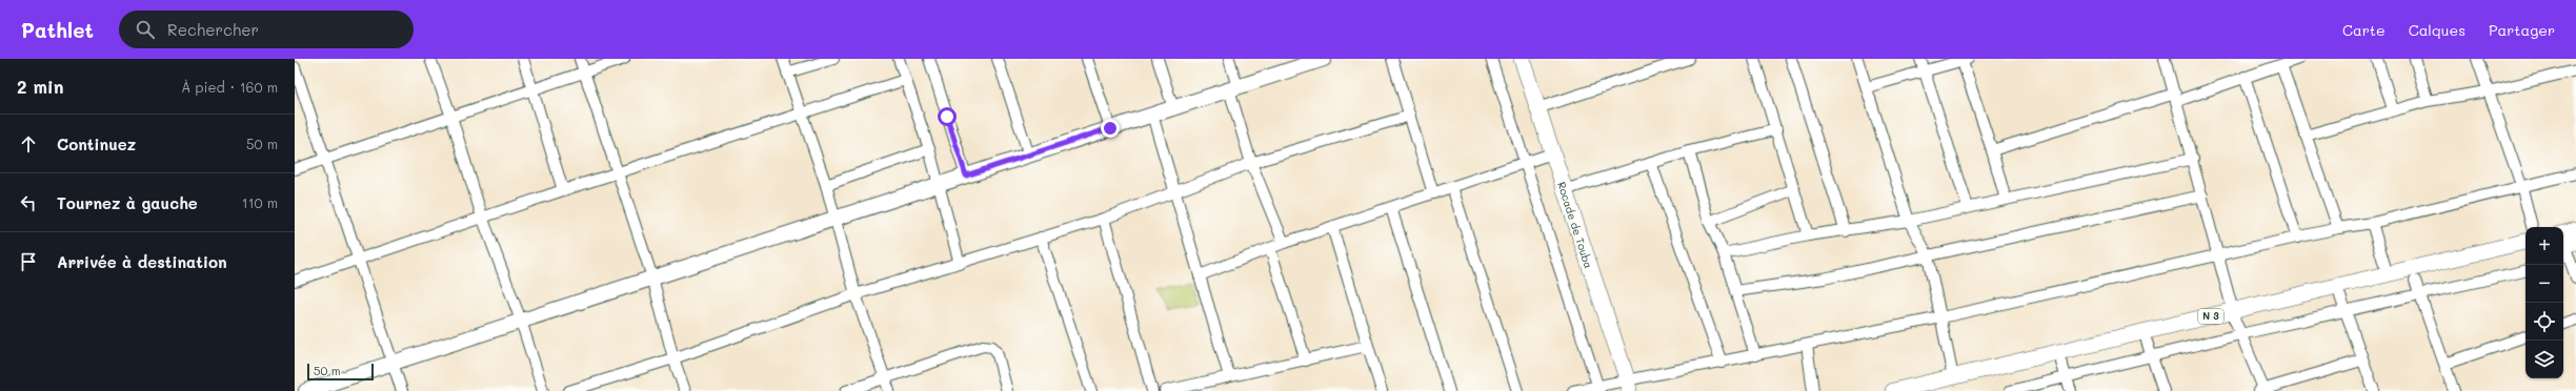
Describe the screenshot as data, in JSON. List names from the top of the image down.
{
  "streets": {
    "main road": ["Rocade de Touba", "N 3"]
  },
  "scale_bar": "50 m",
  "page": {
    "header": "Pathlet",
    "search": "Rechercher",
    "nav": ["Carte", "Calques", "Partager"],
    "heading": ["2 min", "À pied · 160 m"],
    "list": [
      ["Continuez", "50 m"],
      ["Tournez à gauche", "110 m"],
      "Arrivée à destination"
    ],
    "map_buttons": ["+", "−"],
    "scale": "50 m"
  }
}
